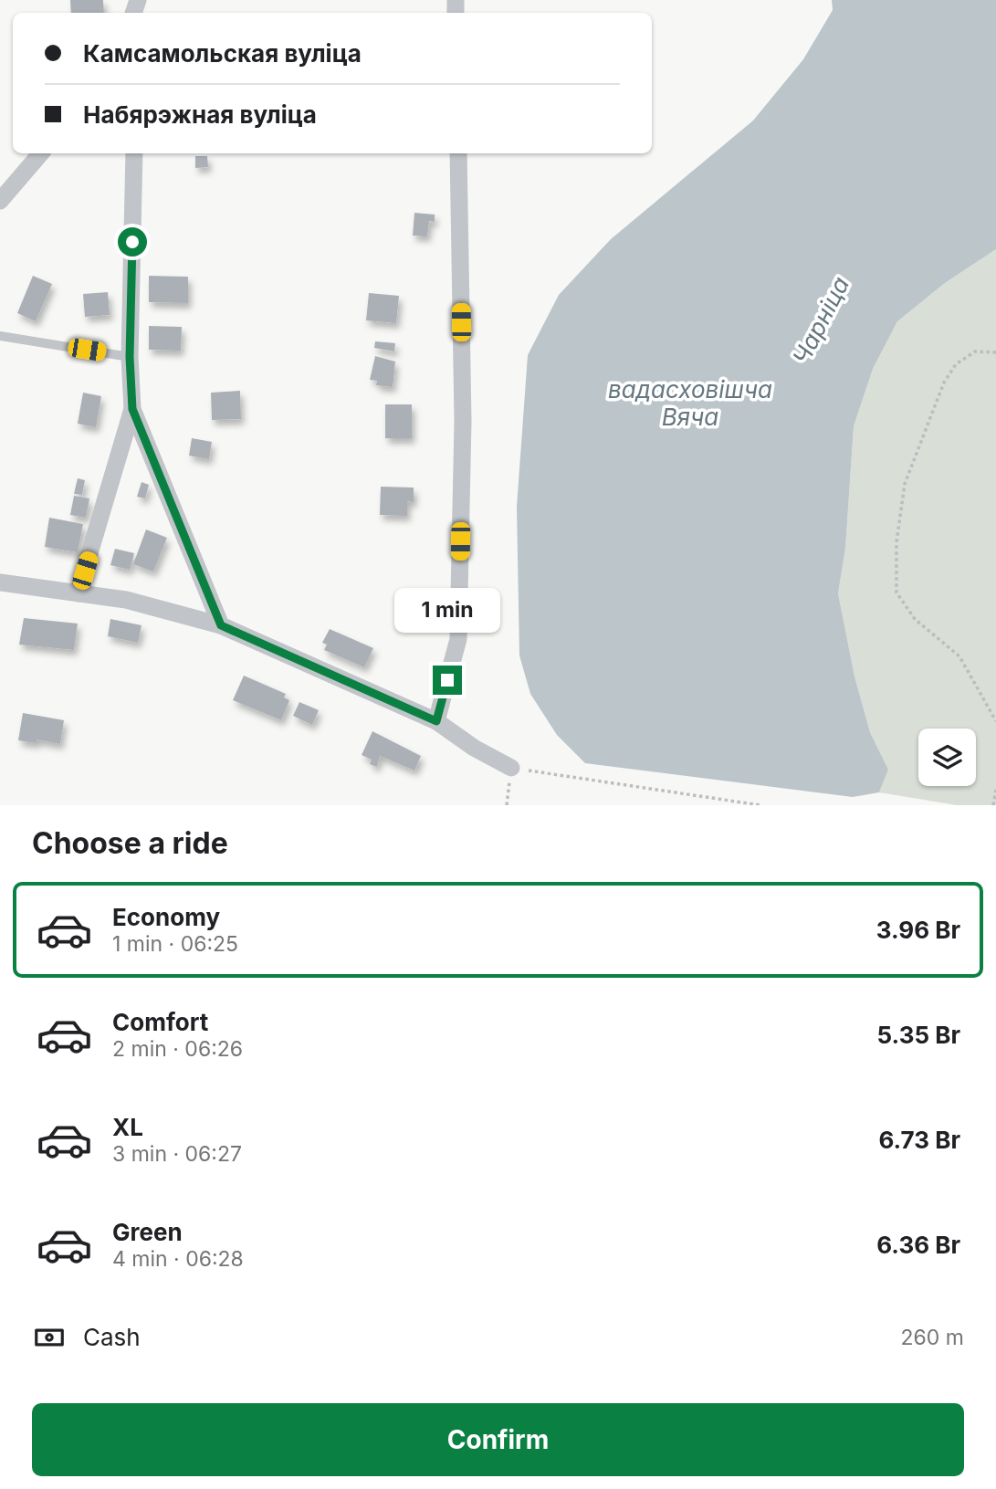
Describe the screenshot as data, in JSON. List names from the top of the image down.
{
  "water": ["Чарніца", "вадасховішча Вяча"],
  "page": {
    "banner": ["Камсамольская вуліца", "Набярэжная вуліца"],
    "bubble": "1 min",
    "heading": "Choose a ride",
    "list": [
      {
        "name": "Economy",
        "note": "1 min · 06:25",
        "value": "3.96 Br"
      },
      {
        "name": "Comfort",
        "note": "2 min · 06:26",
        "value": "5.35 Br"
      },
      {
        "name": "XL",
        "note": "3 min · 06:27",
        "value": "6.73 Br"
      },
      {
        "name": "Green",
        "note": "4 min · 06:28",
        "value": "6.36 Br"
      }
    ],
    "pay": ["Cash", "260 m"],
    "buttons": "Confirm"
  }
}
